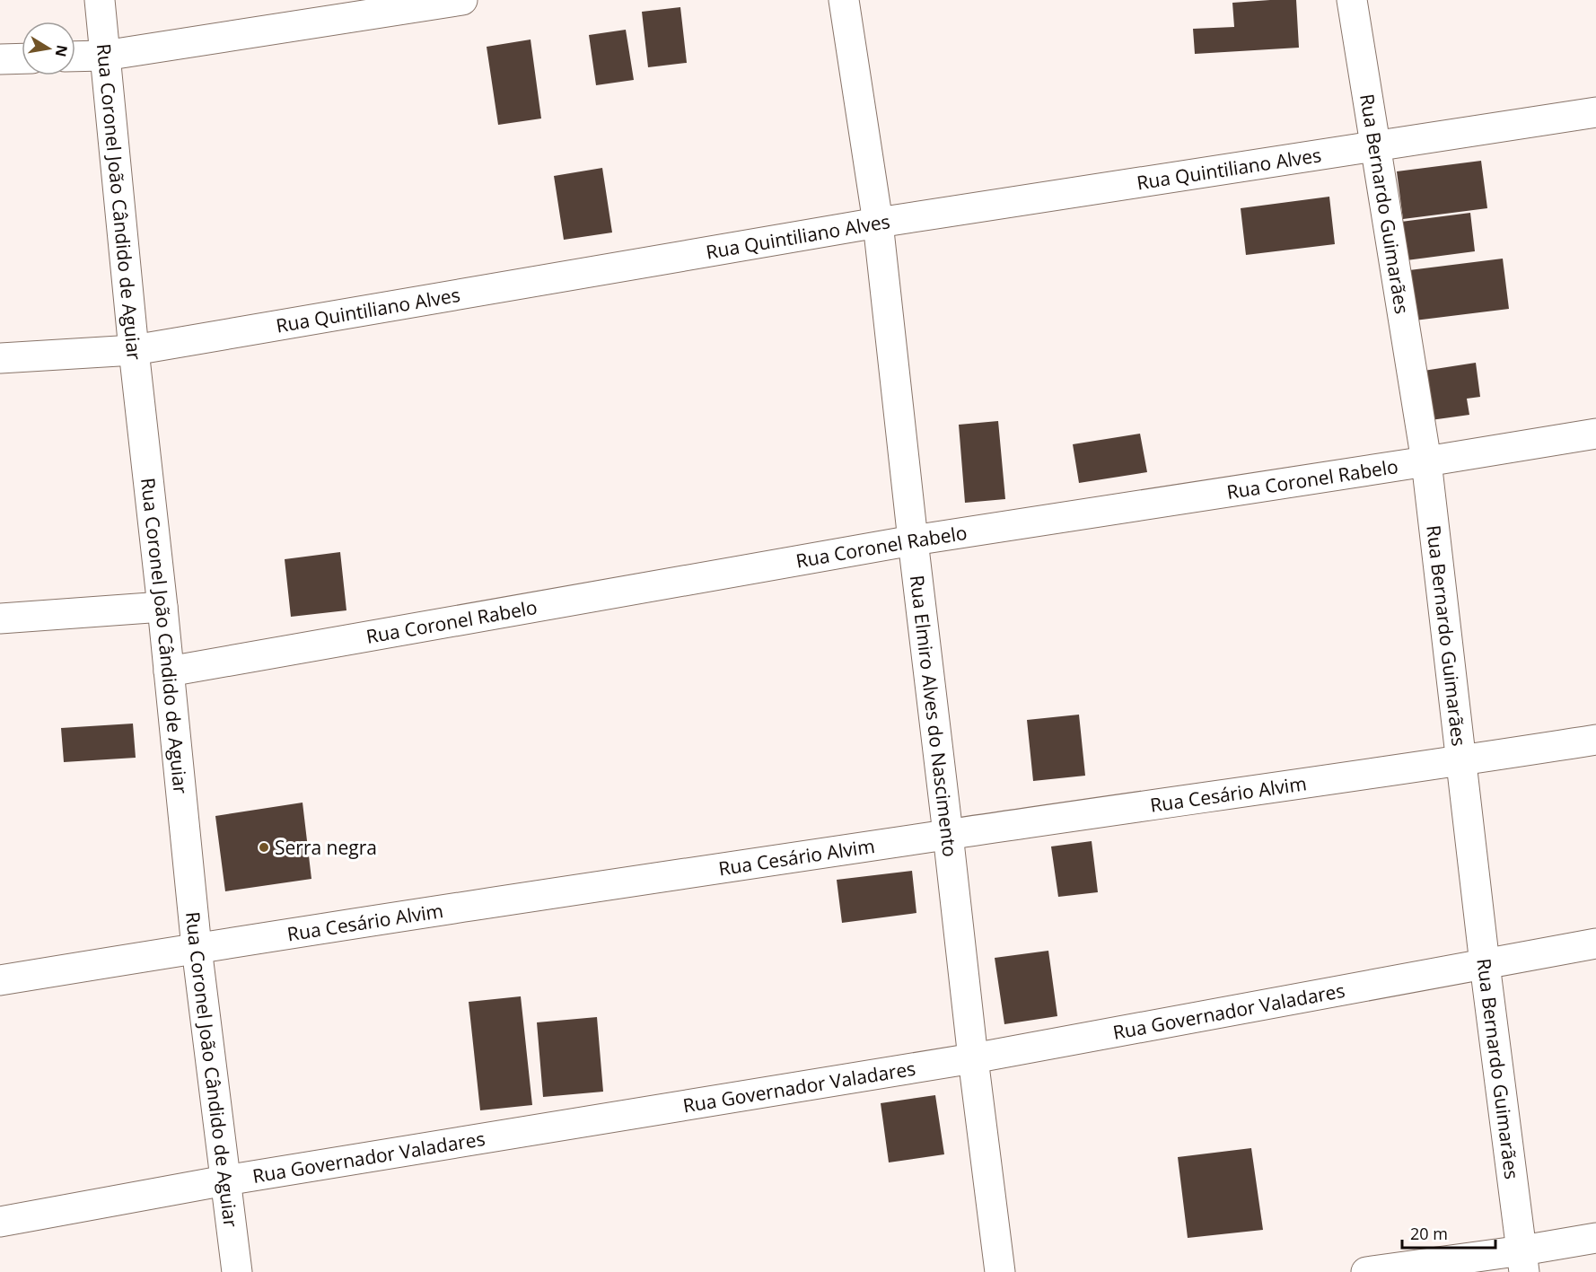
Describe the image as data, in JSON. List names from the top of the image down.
{
  "streets": {
    "street": [
      "Rua Quintiliano Alves",
      "Rua Coronel João Cândido de Aguiar",
      "Rua Bernardo Guimarães",
      "Rua Coronel Rabelo",
      "Rua Elmiro Alves do Nascimento",
      "Rua Cesário Alvim",
      "Rua Governador Valadares"
    ]
  },
  "crossings": [
    ["Rua Quintiliano Alves", "Rua Coronel João Cândido de Aguiar"],
    ["Rua Quintiliano Alves", "Rua Bernardo Guimarães"],
    ["Rua Quintiliano Alves", "Rua Elmiro Alves do Nascimento"],
    ["Rua Coronel João Cândido de Aguiar", "Rua Coronel Rabelo"],
    ["Rua Coronel João Cândido de Aguiar", "Rua Cesário Alvim"],
    ["Rua Coronel João Cândido de Aguiar", "Rua Governador Valadares"],
    ["Rua Bernardo Guimarães", "Rua Coronel Rabelo"],
    ["Rua Bernardo Guimarães", "Rua Cesário Alvim"],
    ["Rua Bernardo Guimarães", "Rua Governador Valadares"],
    ["Rua Coronel Rabelo", "Rua Elmiro Alves do Nascimento"],
    ["Rua Elmiro Alves do Nascimento", "Rua Cesário Alvim"],
    ["Rua Elmiro Alves do Nascimento", "Rua Governador Valadares"]
  ],
  "places": ["Serra negra"],
  "scale_bar": "20 m",
  "north": "right"
}
